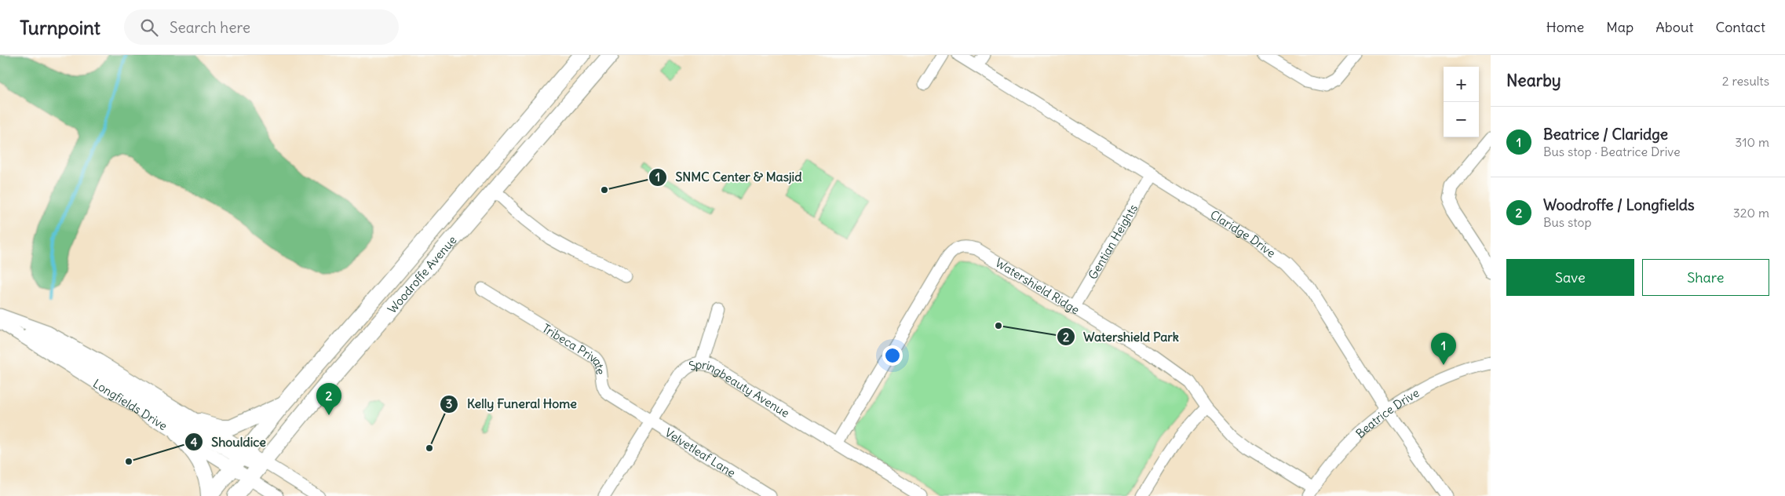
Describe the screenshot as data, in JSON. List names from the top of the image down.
{
  "streets": {
    "main road": ["Woodroffe Avenue"],
    "street": [
      "Claridge Drive",
      "Gentian Heights",
      "Watershield Ridge",
      "Tribeca Private",
      "Springbeauty Avenue",
      "Longfields Drive",
      "Beatrice Drive",
      "Velvetleaf Lane"
    ]
  },
  "crossings": [
    ["Claridge Drive", "Gentian Heights"],
    ["Claridge Drive", "Beatrice Drive"],
    ["Gentian Heights", "Watershield Ridge"],
    ["Woodroffe Avenue", "Longfields Drive"],
    ["Watershield Ridge", "Springbeauty Avenue"],
    ["Watershield Ridge", "Beatrice Drive"],
    ["Tribeca Private", "Springbeauty Avenue"],
    ["Tribeca Private", "Velvetleaf Lane"],
    ["Springbeauty Avenue", "Velvetleaf Lane"]
  ],
  "places": [
    "SNMC Center & Masjid",
    "Watershield Park",
    "Kelly Funeral Home",
    "Shouldice"
  ],
  "page": {
    "header": "Turnpoint",
    "search": "Search here",
    "nav": [
      "Home",
      "Map",
      "About",
      "Contact"
    ],
    "heading": ["Nearby", "2 results"],
    "map_buttons": ["+", "−"],
    "list": [
      {
        "mark": "1",
        "name": "Beatrice / Claridge",
        "note": "Bus stop · Beatrice Drive",
        "value": "310 m"
      },
      {
        "mark": "2",
        "name": "Woodroffe / Longfields",
        "note": "Bus stop",
        "value": "320 m"
      }
    ],
    "buttons": ["Save", "Share"],
    "pins": ["1", "2"]
  }
}
